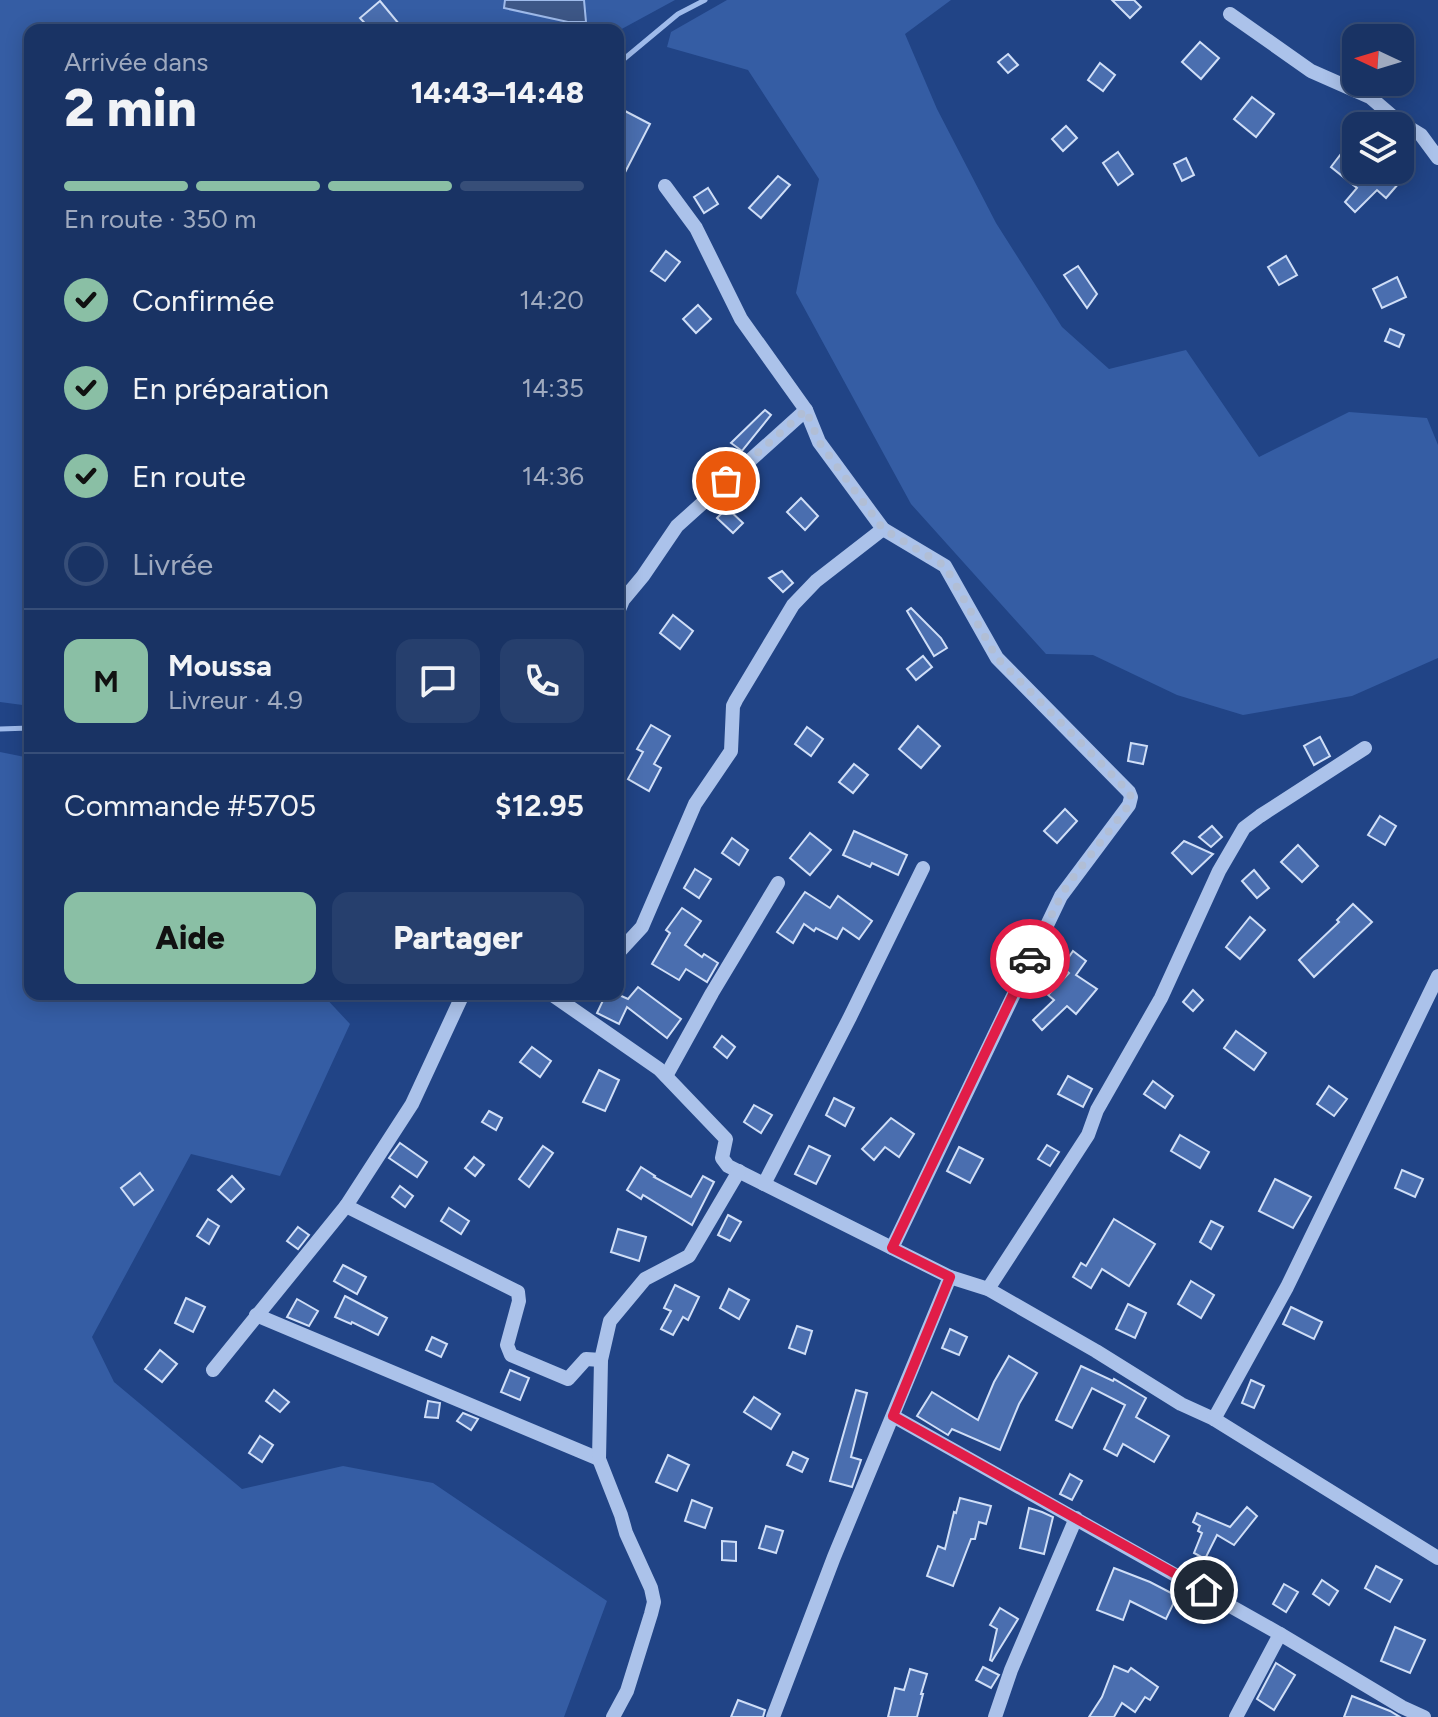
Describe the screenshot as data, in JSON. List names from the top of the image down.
{
  "north": "left",
  "page": {
    "heading": ["2 min", "Arrivée dans", "14:43–14:48"],
    "panel": [
      "Moussa",
      "Livreur · 4.9",
      "Commande #5705",
      "$12.95"
    ],
    "bar": "En route · 350 m",
    "list": [
      ["Confirmée", "14:20"],
      ["En préparation", "14:35"],
      ["En route", "14:36"],
      "Livrée"
    ],
    "round": "M",
    "buttons": ["Aide", "Partager"]
  }
}
